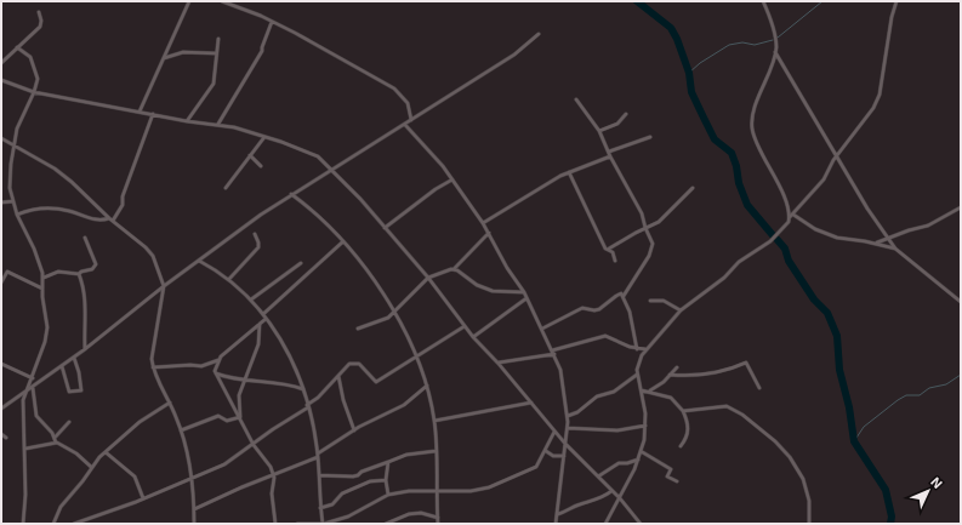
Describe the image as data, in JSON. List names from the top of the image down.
{
  "north": "top right"
}
